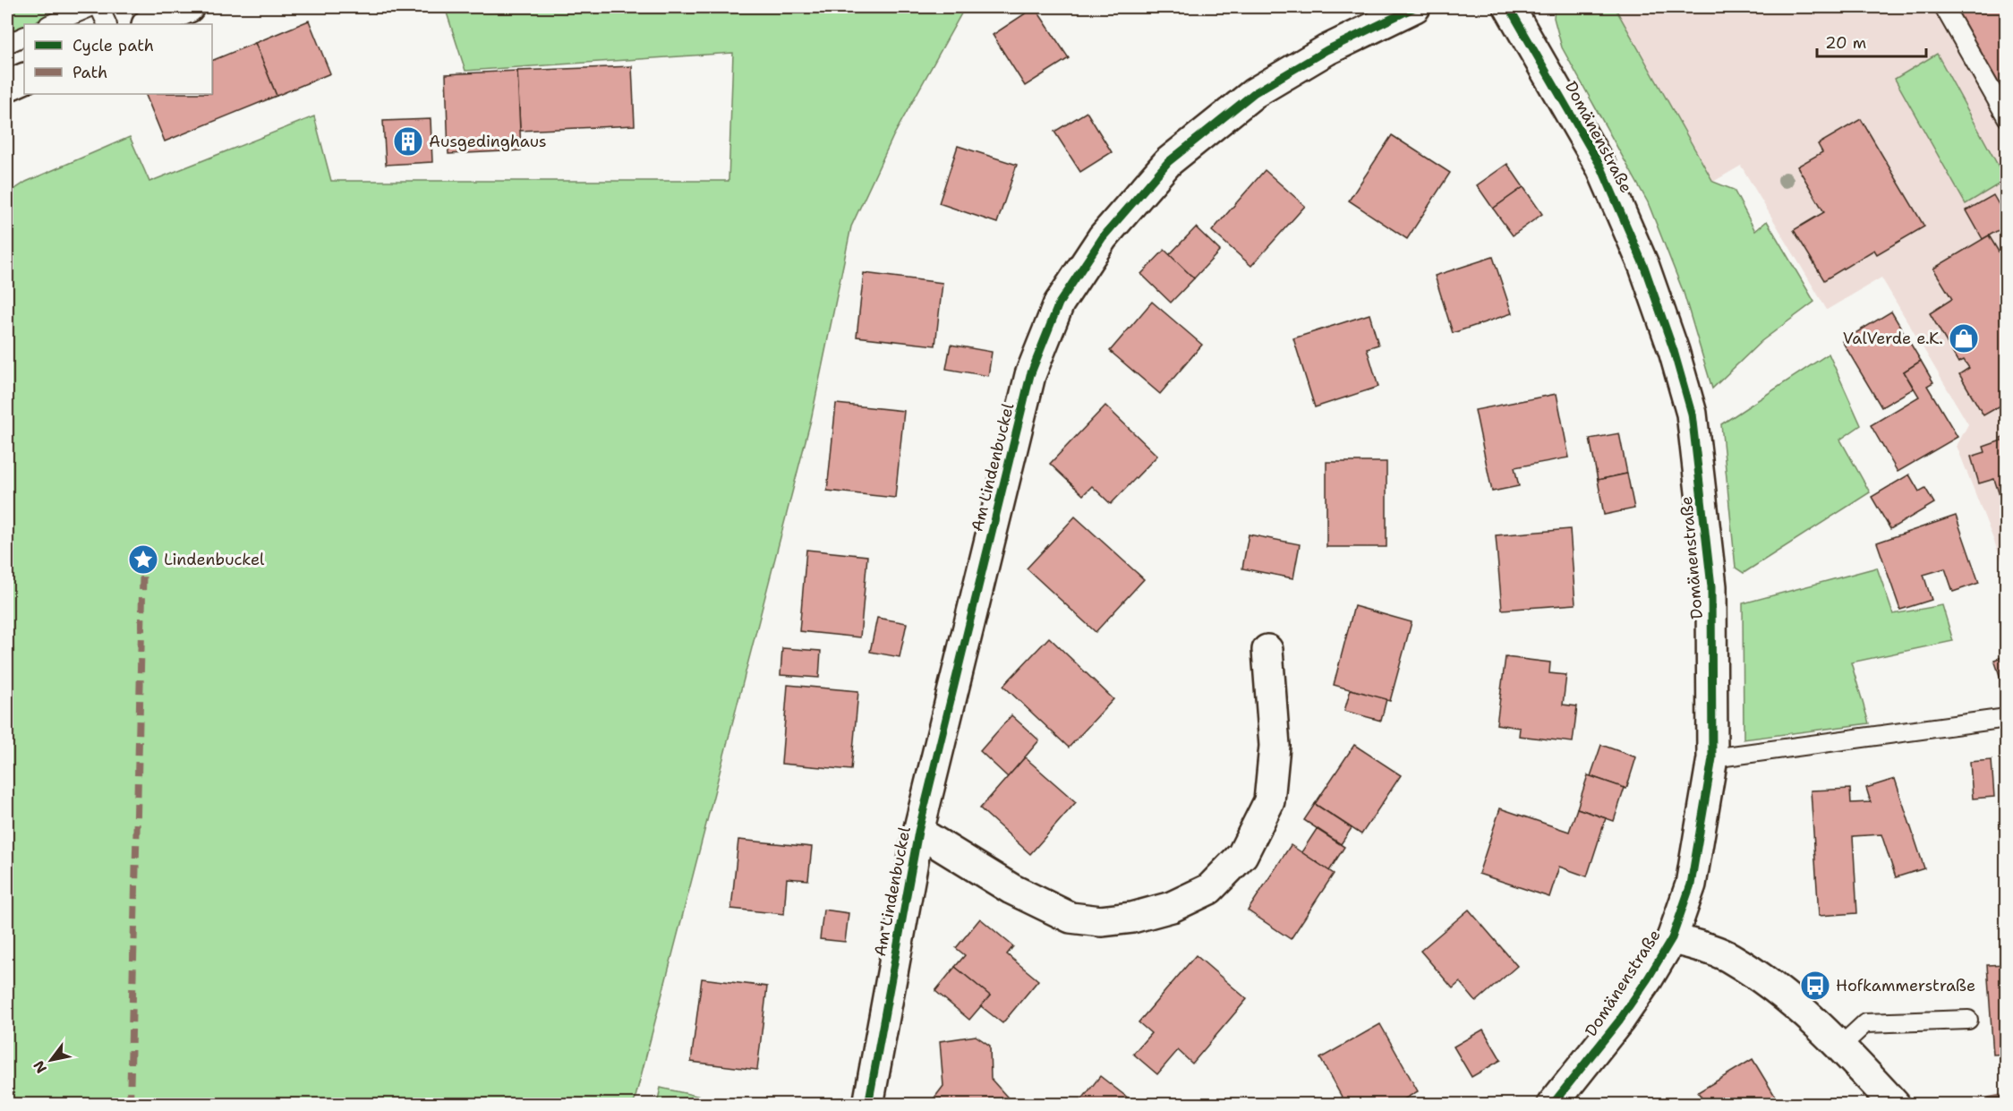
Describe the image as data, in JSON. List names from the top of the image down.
{
  "streets": {
    "street": ["Domänenstraße", "Am Lindenbuckel"]
  },
  "places": {
    "building": ["Ausgedinghaus"],
    "shop": ["ValVerde e.K."],
    "place": ["Lindenbuckel"],
    "bus stop": ["Hofkammerstraße"]
  },
  "legend": ["Cycle path", "Path"],
  "scale_bar": "20 m",
  "north": "bottom left"
}
